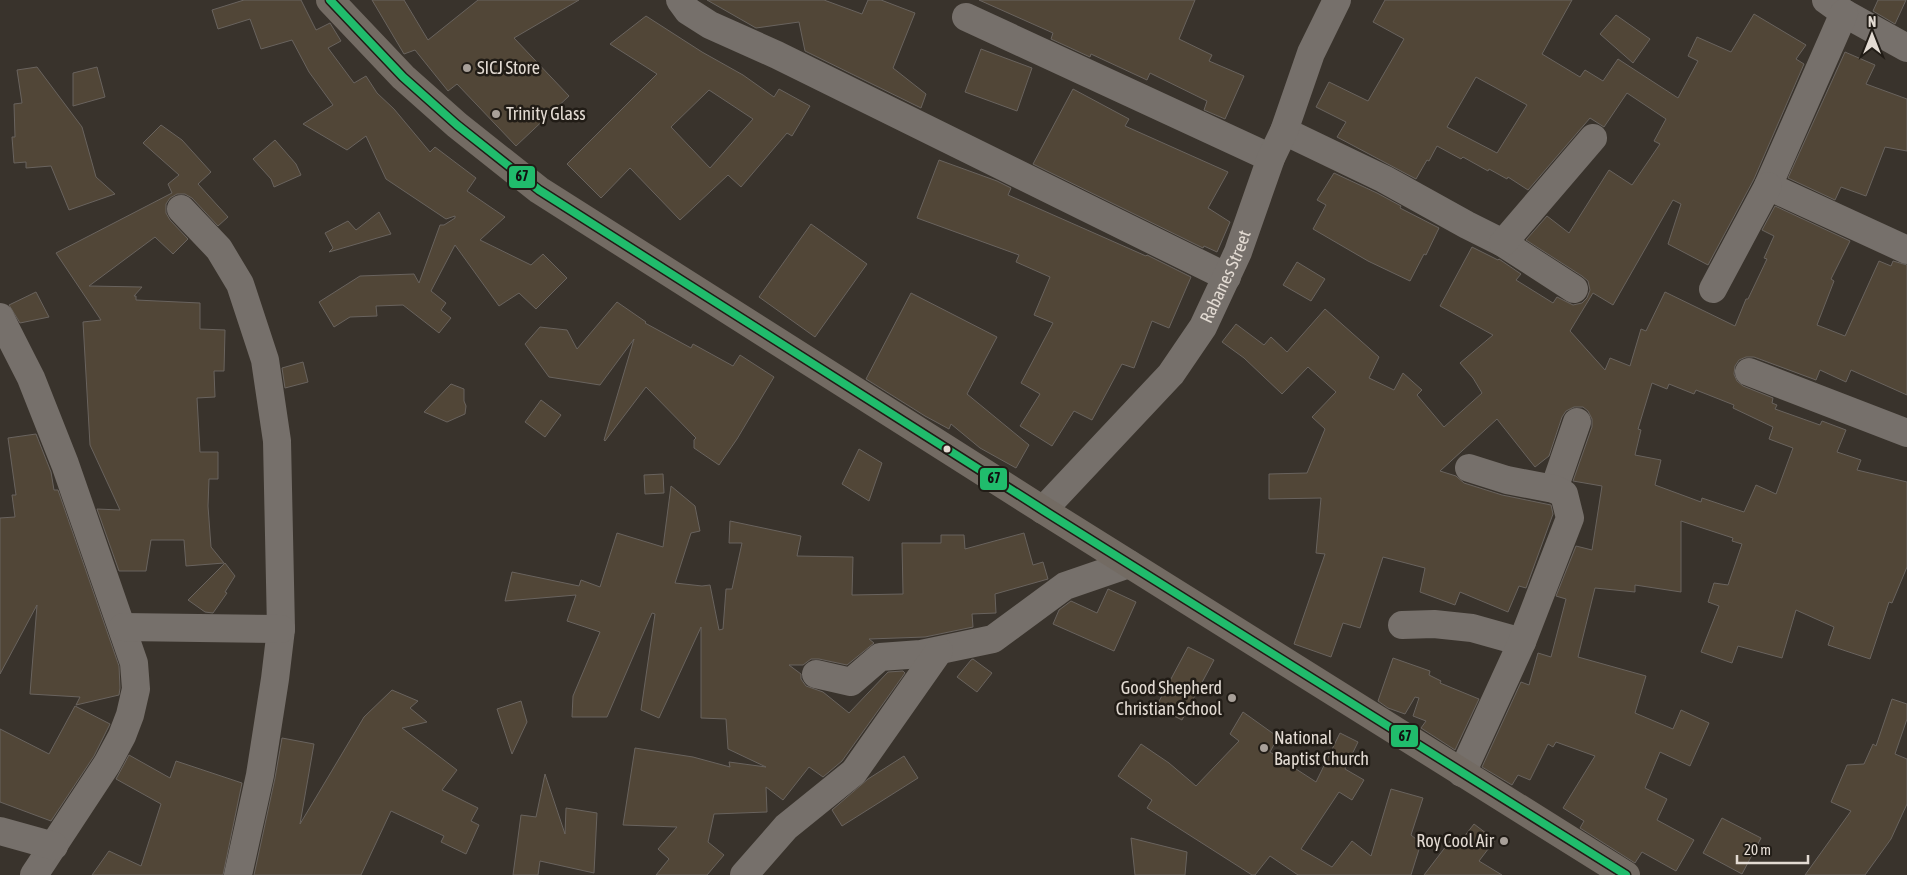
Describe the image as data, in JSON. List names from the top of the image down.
{
  "streets": {
    "street": ["Rabanes Street"]
  },
  "places": [
    "SICJ Store",
    "Trinity Glass",
    "Good Shepherd Christian School",
    "National Baptist Church",
    "Roy Cool Air"
  ],
  "lines": ["transit line 67"],
  "scale_bar": "20 m",
  "north": "top"
}
